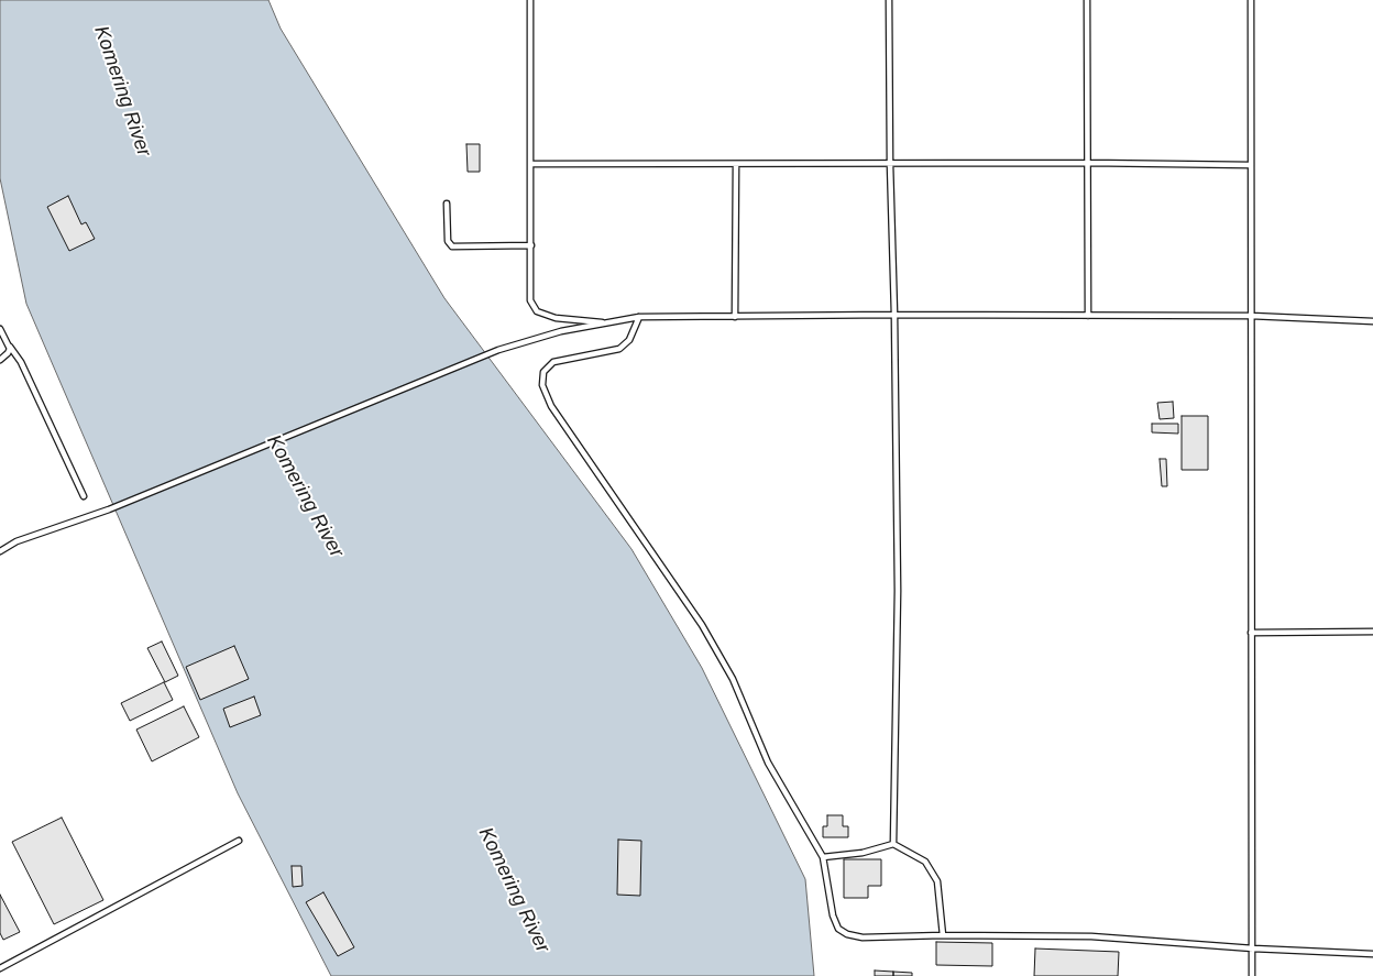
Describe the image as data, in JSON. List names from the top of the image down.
{
  "water": ["Komering River"]
}
